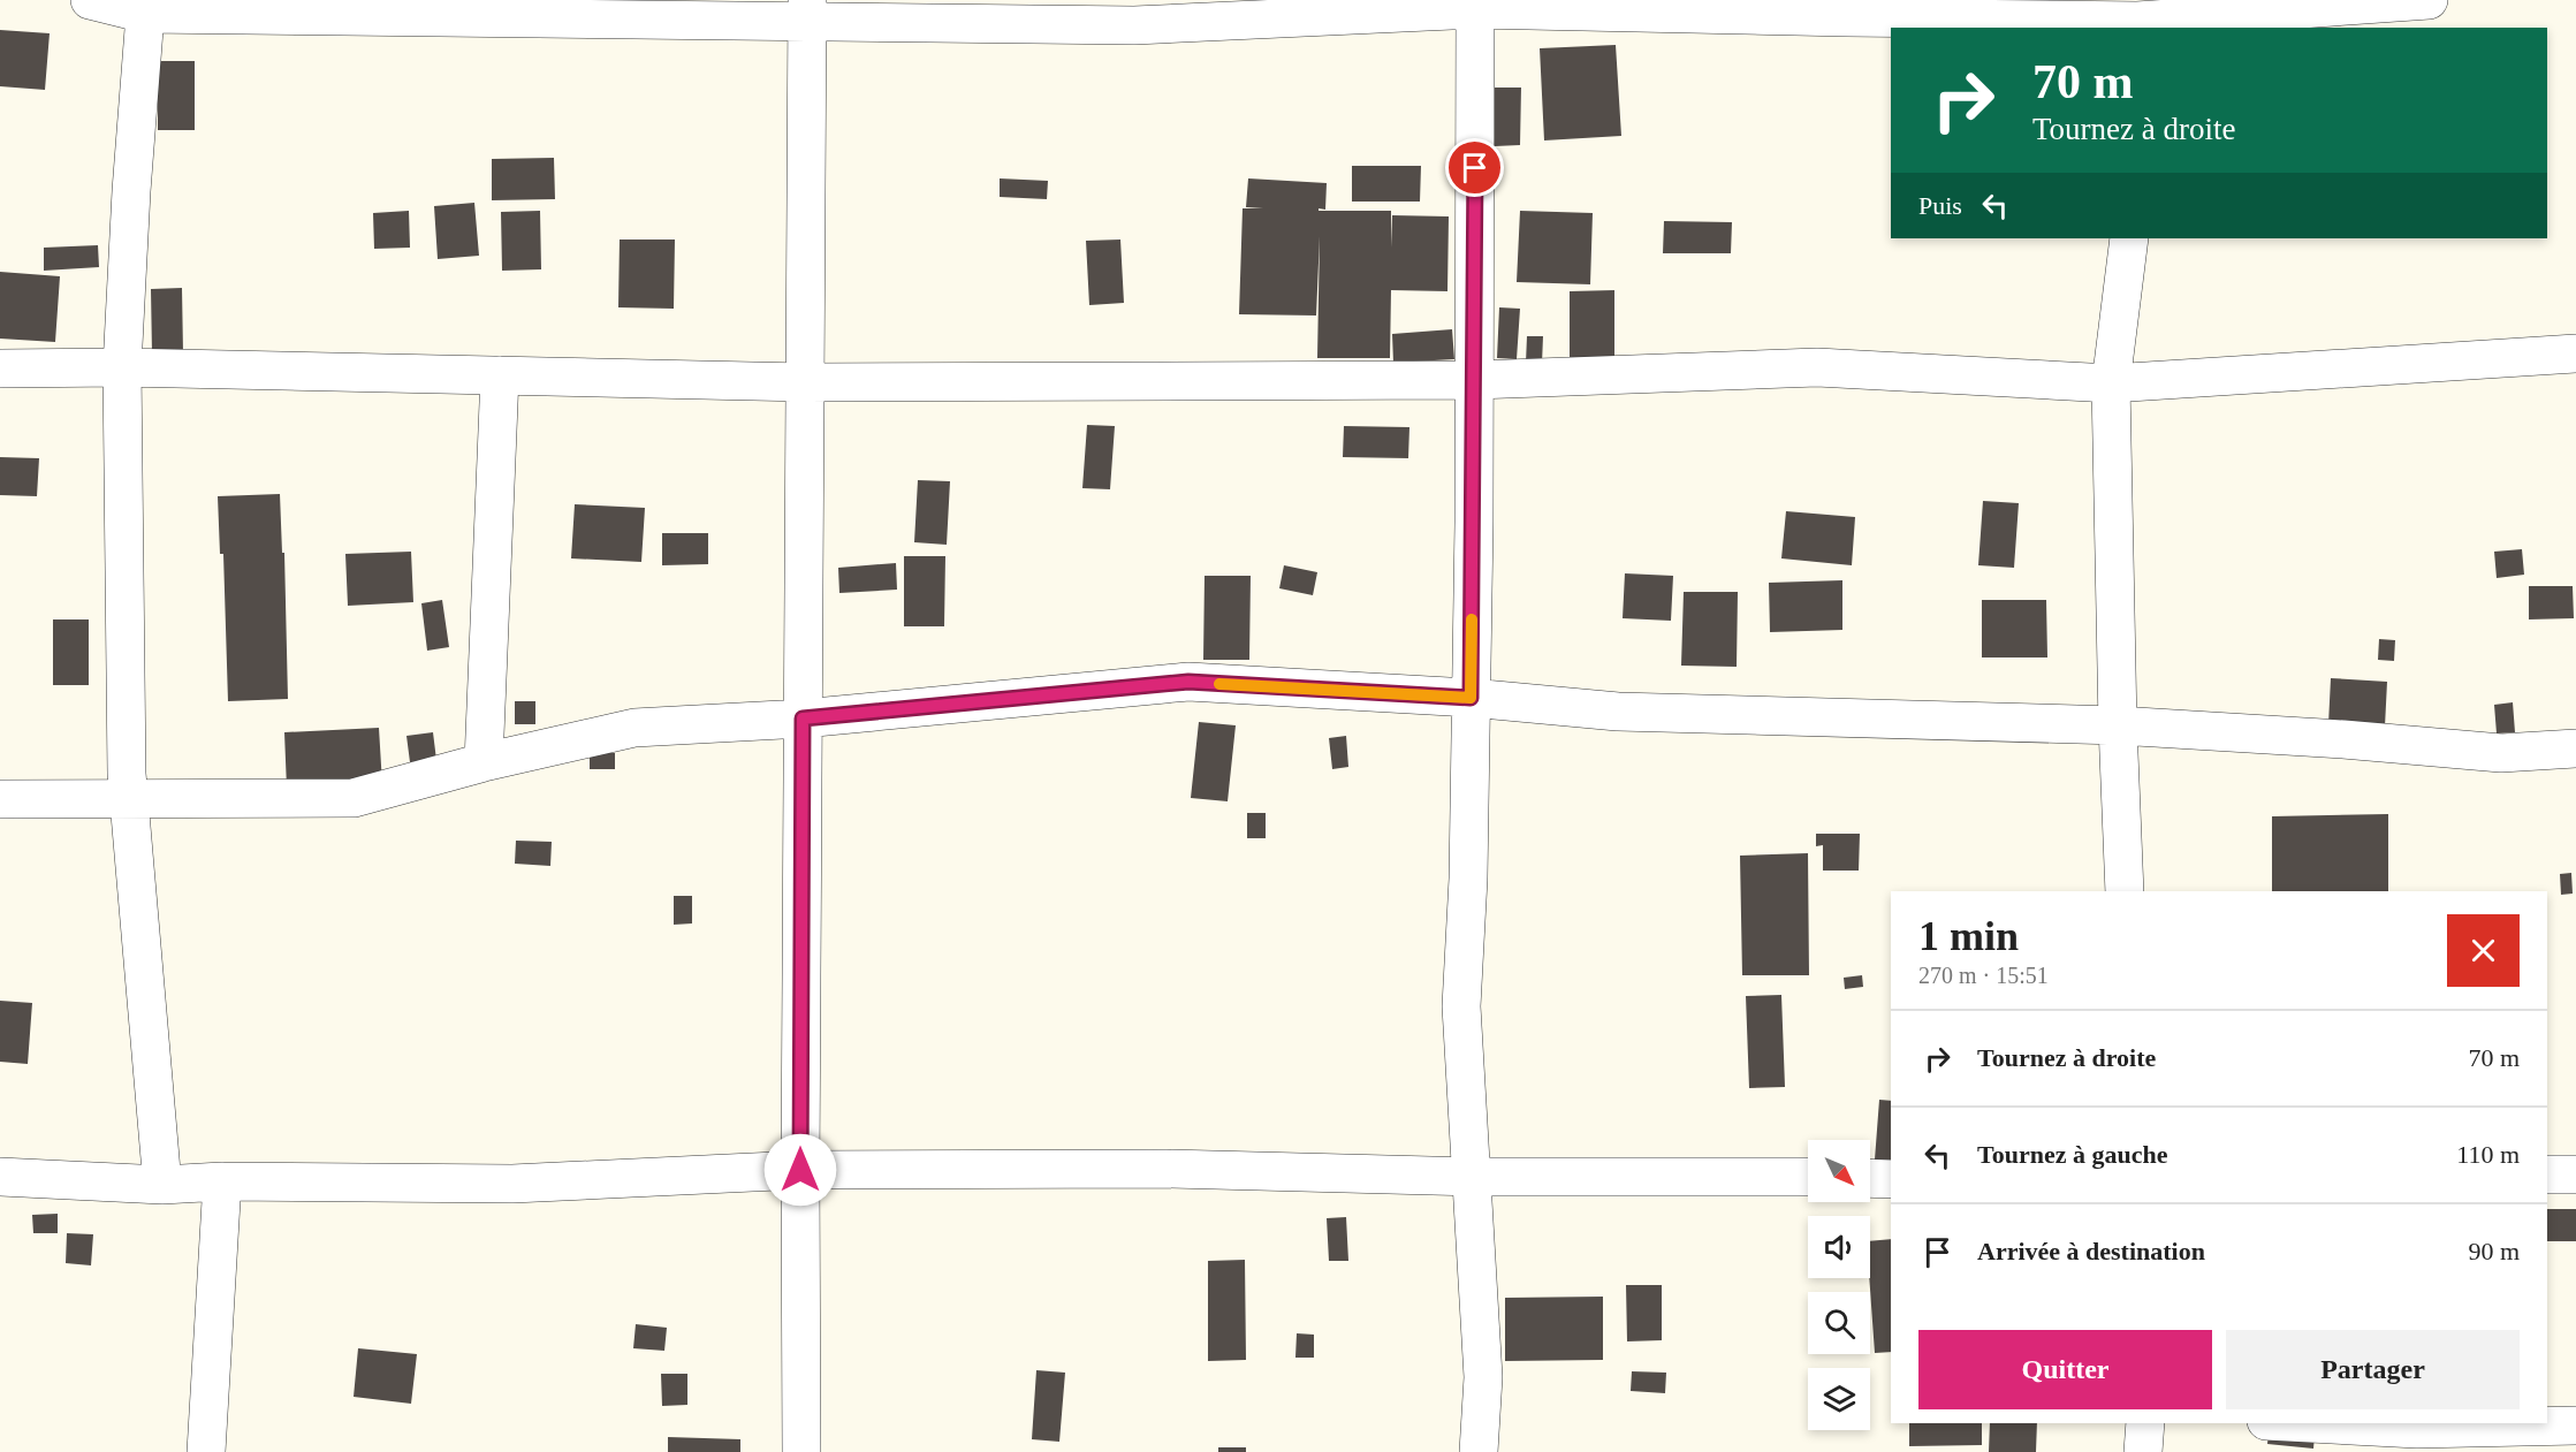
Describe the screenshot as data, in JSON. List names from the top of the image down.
{
  "north": "bottom right",
  "page": {
    "turn": ["70 m", "Tournez à droite"],
    "then": "Puis",
    "heading": ["1 min", "270 m · 15:51"],
    "list": [
      {
        "name": "Tournez à droite",
        "value": "70 m"
      },
      {
        "name": "Tournez à gauche",
        "value": "110 m"
      },
      {
        "name": "Arrivée à destination",
        "value": "90 m"
      }
    ],
    "buttons": ["Quitter", "Partager"]
  }
}
